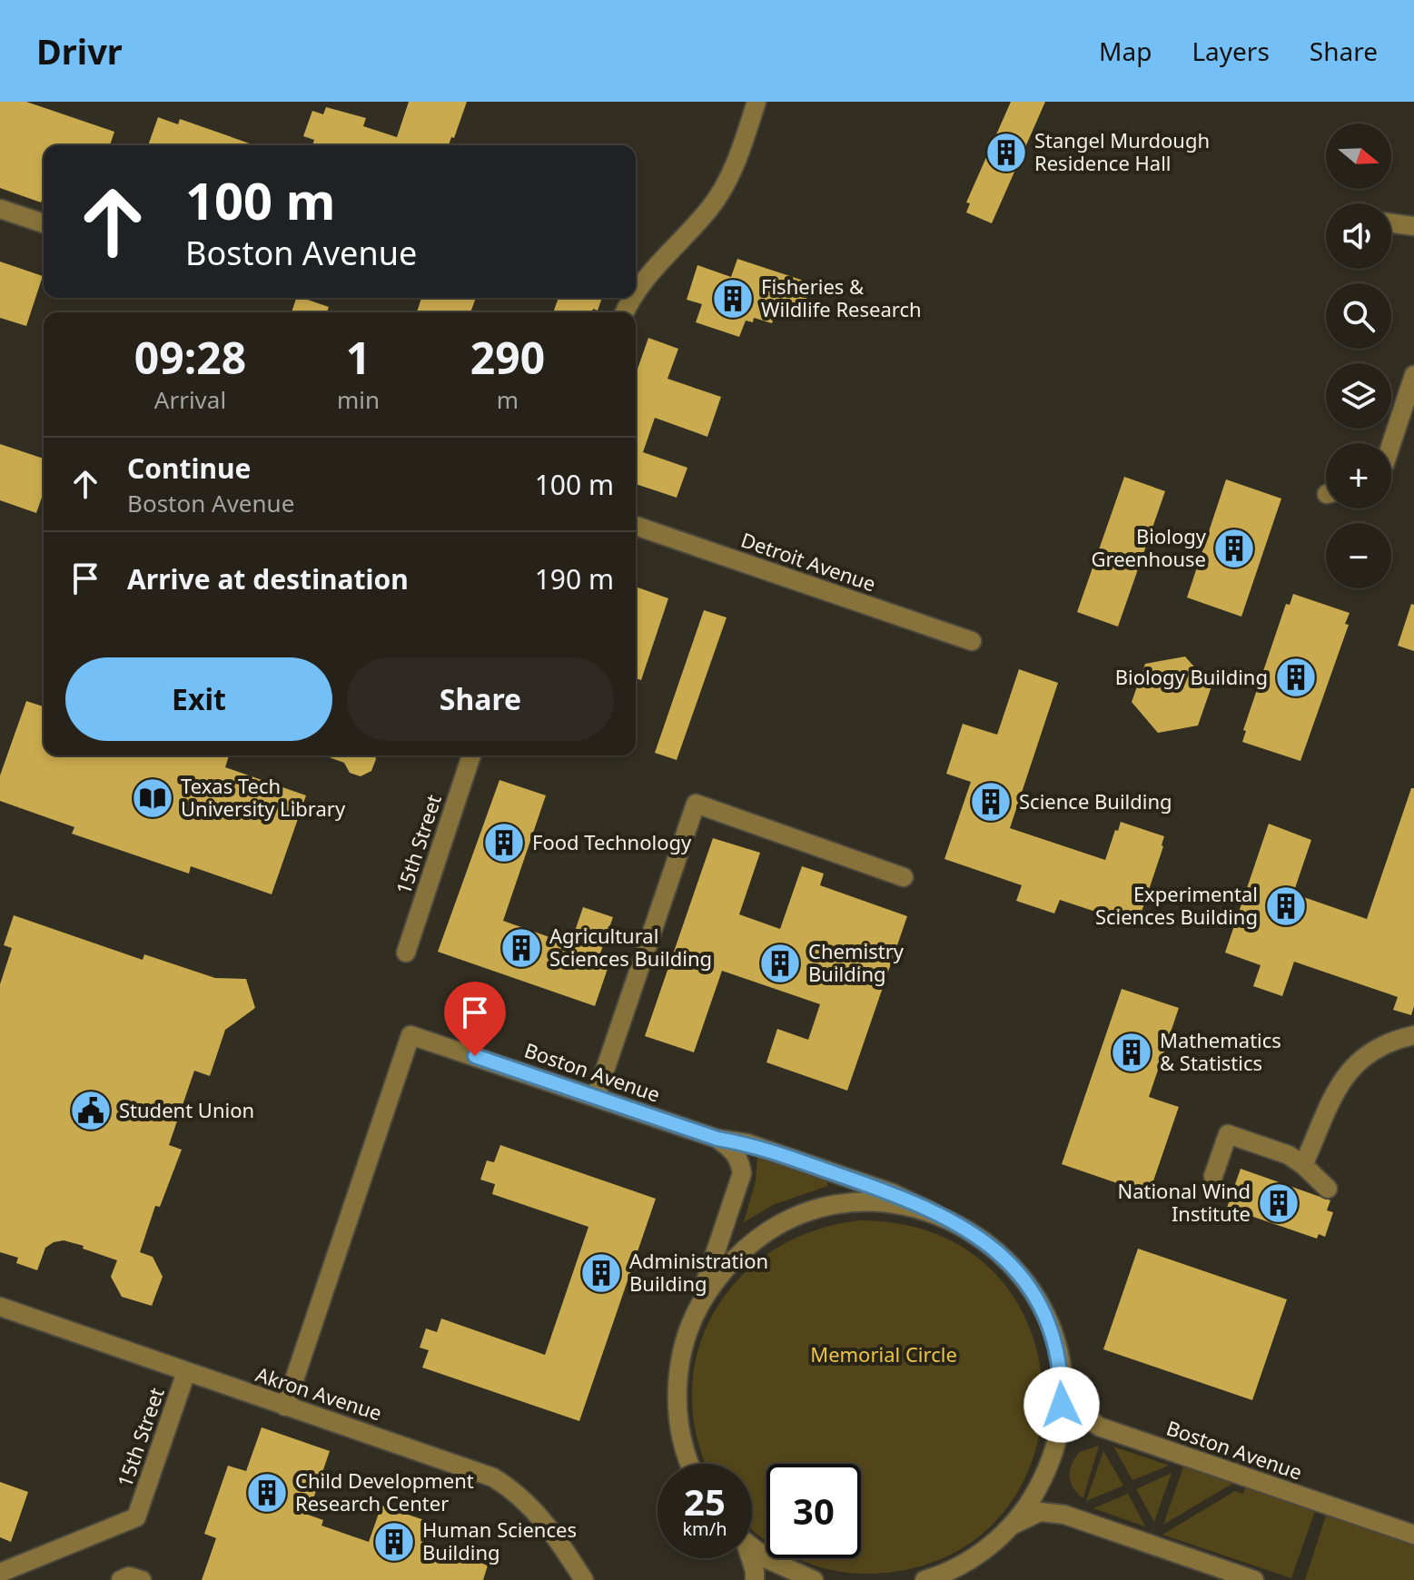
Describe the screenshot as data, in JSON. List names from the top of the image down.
{
  "streets": {
    "street": [
      "Detroit Avenue",
      "15th Street",
      "Boston Avenue",
      "Akron Avenue"
    ]
  },
  "crossings": [
    ["15th Street", "Akron Avenue"],
    ["Boston Avenue", "Akron Avenue"]
  ],
  "parks": ["Memorial Circle"],
  "places": {
    "building": [
      "Stangel Murdough Residence Hall",
      "Fisheries & Wildlife Research",
      "Biology Greenhouse",
      "Biology Building",
      "Science Building",
      "Food Technology",
      "Experimental Sciences Building",
      "Agricultural Sciences Building",
      "Chemistry Building",
      "Mathematics & Statistics",
      "National Wind Institute",
      "Administration Building",
      "Child Development Research Center",
      "Human Sciences Building"
    ],
    "library": ["Texas Tech University Library"],
    "public building": ["Student Union"]
  },
  "north": "right",
  "page": {
    "header": "Drivr",
    "nav": ["Map", "Layers", "Share"],
    "map_buttons": ["+", "−"],
    "turn": ["100 m", "Boston Avenue"],
    "eta": [
      "09:28",
      "Arrival",
      "1",
      "min",
      "290",
      "m"
    ],
    "list": [
      {
        "name": "Continue",
        "note": "Boston Avenue",
        "value": "100 m"
      },
      {
        "name": "Arrive at destination",
        "value": "190 m"
      }
    ],
    "buttons": ["Exit", "Share"],
    "speed": "25 km/h",
    "limit": "30"
  }
}
